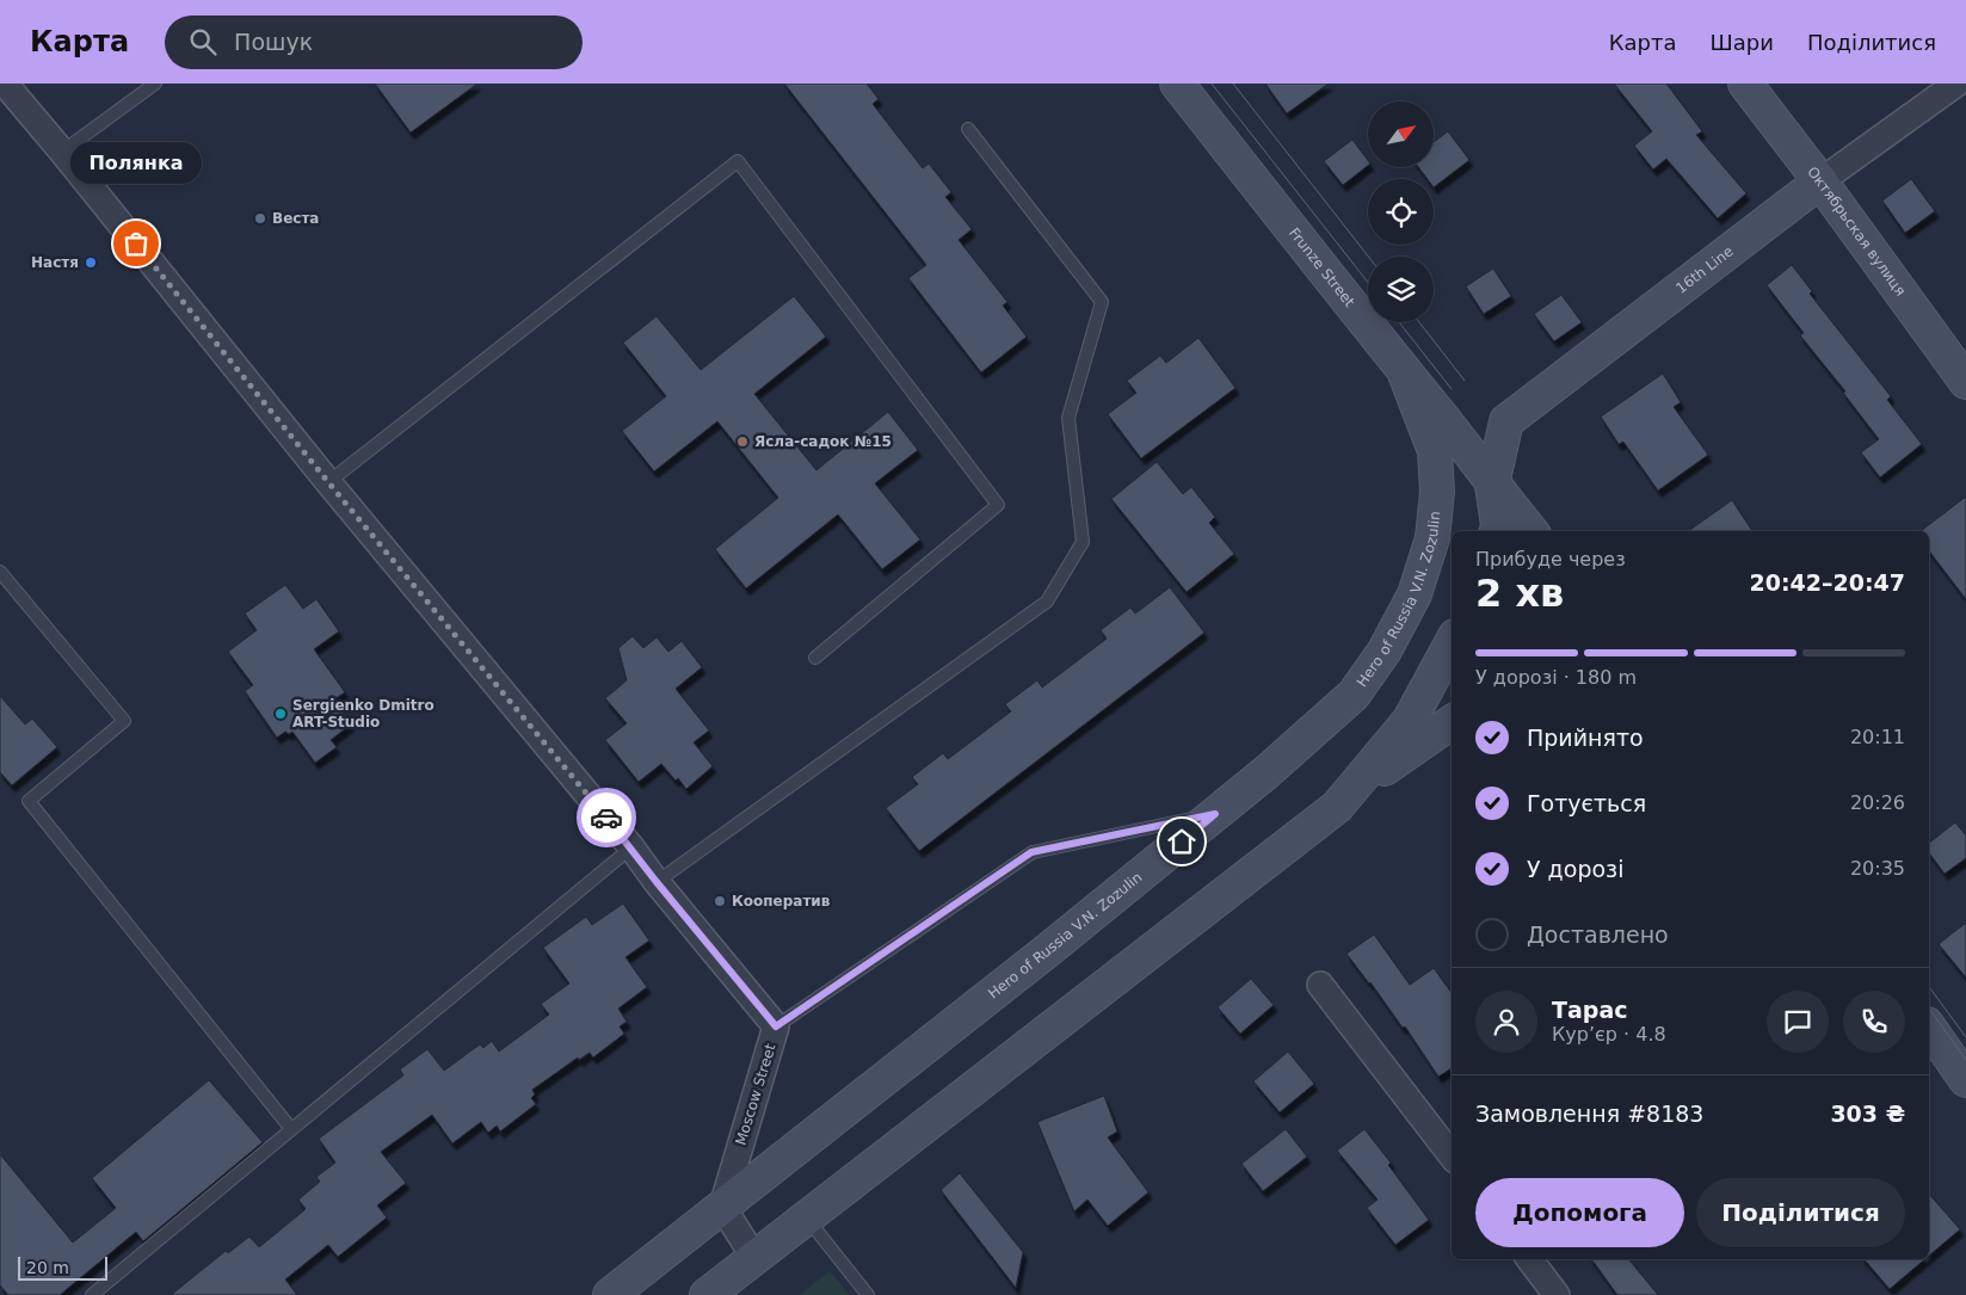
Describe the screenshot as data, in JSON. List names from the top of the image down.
{
  "streets": {
    "main road": [
      "Октябрьская вулиця",
      "Frunze Street",
      "16th Line",
      "Hero of Russia V.N. Zozulin"
    ],
    "street": ["Moscow Street"]
  },
  "crossings": [
    ["Октябрьская вулиця", "16th Line"],
    ["Frunze Street", "16th Line"],
    ["Frunze Street", "Hero of Russia V.N. Zozulin"],
    ["Hero of Russia V.N. Zozulin", "Moscow Street"]
  ],
  "places": [
    "Веста",
    "Полянка",
    "Настя",
    "Ясла-садок №15",
    "Sergienko Dmitro ART-Studio",
    "Кооператив"
  ],
  "scale_bar": "20 m",
  "north": "top right",
  "page": {
    "header": "Карта",
    "search": "Пошук",
    "nav": ["Карта", "Шари", "Поділитися"],
    "bubble": "Полянка",
    "heading": ["2 хв", "Прибуде через", "20:42–20:47"],
    "panel": [
      "Тарас",
      "Кур’єр · 4.8",
      "Замовлення #8183",
      "303 ₴"
    ],
    "bar": "У дорозі · 180 m",
    "list": [
      ["Прийнято", "20:11"],
      ["Готується", "20:26"],
      ["У дорозі", "20:35"],
      "Доставлено"
    ],
    "buttons": ["Допомога", "Поділитися"],
    "scale": "20 m"
  }
}
